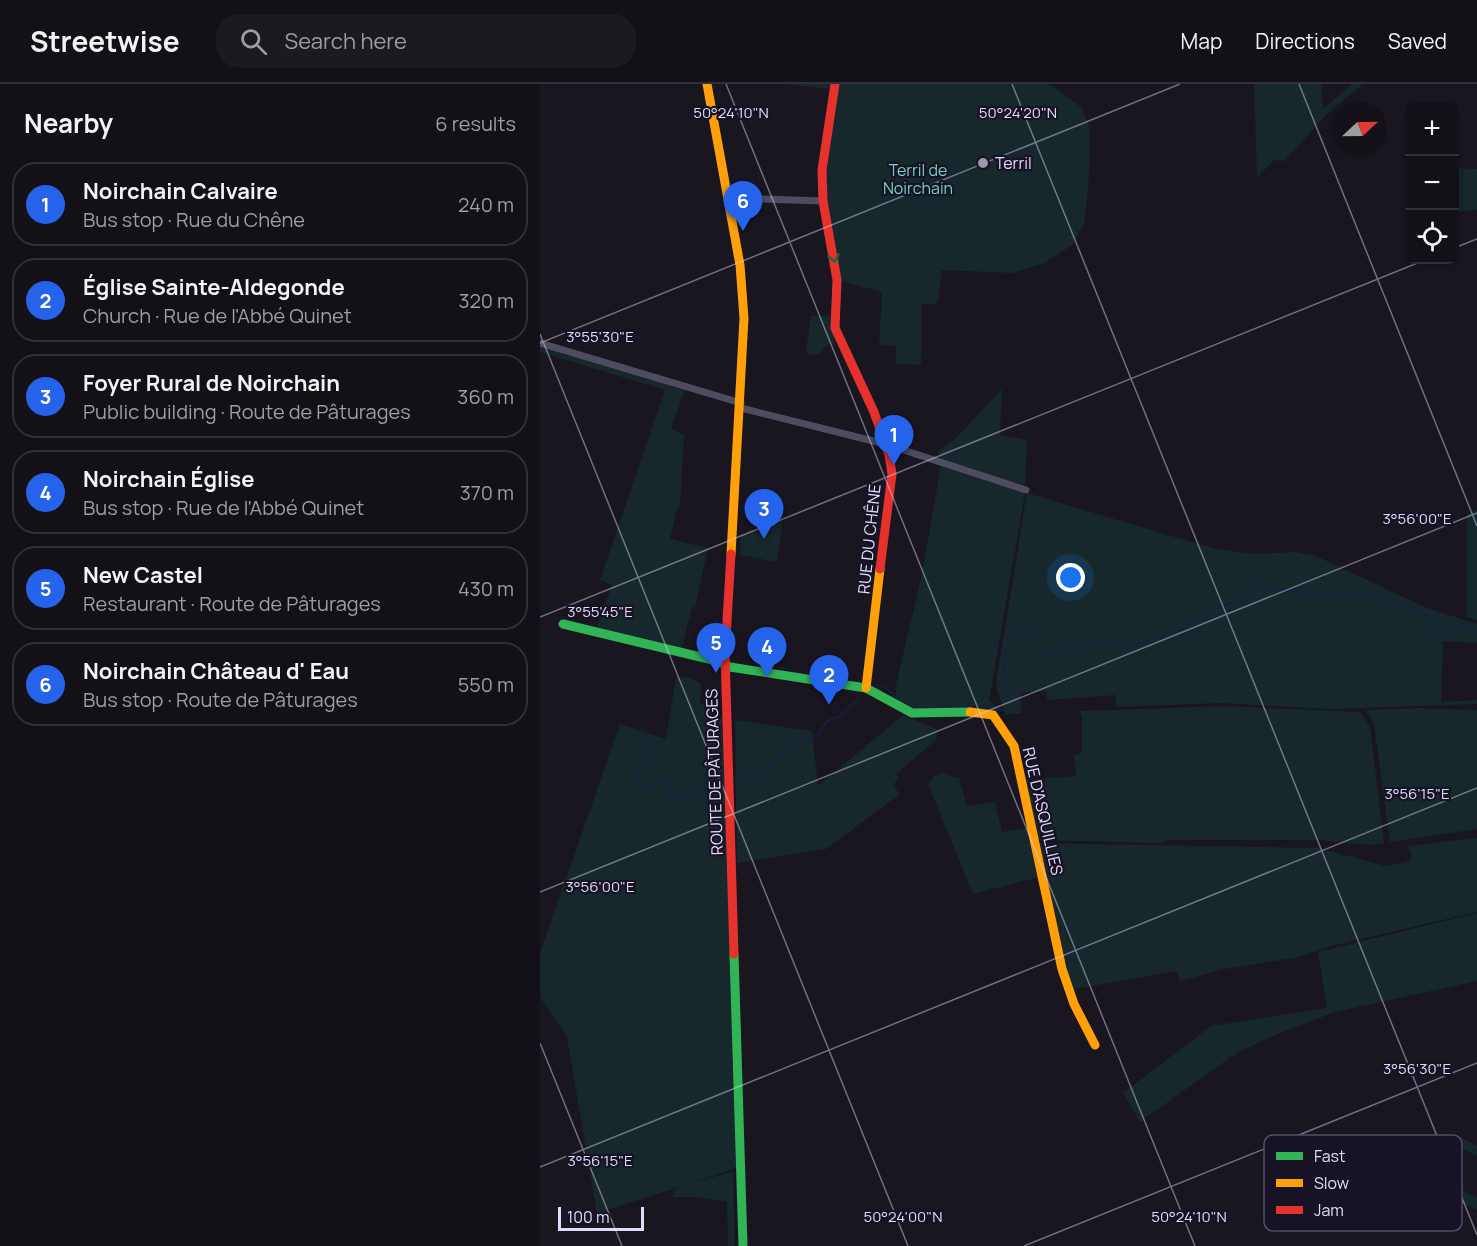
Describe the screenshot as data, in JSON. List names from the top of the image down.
{
  "streets": {
    "street": ["RUE DU CHÊNE", "ROUTE DE PÂTURAGES", "RUE D'ASQUILLIES"]
  },
  "crossings": [
    ["RUE DU CHÊNE", "RUE D'ASQUILLIES"],
    ["ROUTE DE PÂTURAGES", "RUE D'ASQUILLIES"]
  ],
  "one_way": ["RUE DU CHÊNE"],
  "parks": ["Terril de Noirchain"],
  "places": ["Terril"],
  "legend": ["Fast", "Slow", "Jam"],
  "scale_bar": "100 m",
  "north": "right",
  "page": {
    "header": "Streetwise",
    "search": "Search here",
    "nav": ["Map", "Directions", "Saved"],
    "heading": ["Nearby", "6 results"],
    "map_buttons": ["+", "−"],
    "list": [
      {
        "mark": "1",
        "name": "Noirchain Calvaire",
        "note": "Bus stop · Rue du Chêne",
        "value": "240 m"
      },
      {
        "mark": "2",
        "name": "Église Sainte-Aldegonde",
        "note": "Church · Rue de l'Abbé Quinet",
        "value": "320 m"
      },
      {
        "mark": "3",
        "name": "Foyer Rural de Noirchain",
        "note": "Public building · Route de Pâturages",
        "value": "360 m"
      },
      {
        "mark": "4",
        "name": "Noirchain Église",
        "note": "Bus stop · Rue de l'Abbé Quinet",
        "value": "370 m"
      },
      {
        "mark": "5",
        "name": "New Castel",
        "note": "Restaurant · Route de Pâturages",
        "value": "430 m"
      },
      {
        "mark": "6",
        "name": "Noirchain Château d' Eau",
        "note": "Bus stop · Route de Pâturages",
        "value": "550 m"
      }
    ],
    "pins": [
      "6",
      "1",
      "3",
      "5",
      "4",
      "2"
    ],
    "scale": "100 m"
  },
  "coordinates": [
    "50°24'10\"N",
    "50°24'20\"N",
    "3°55'30\"E",
    "3°56'00\"E",
    "3°55'45\"E",
    "3°56'15\"E",
    "3°56'30\"E",
    "50°24'00\"N"
  ]
}
